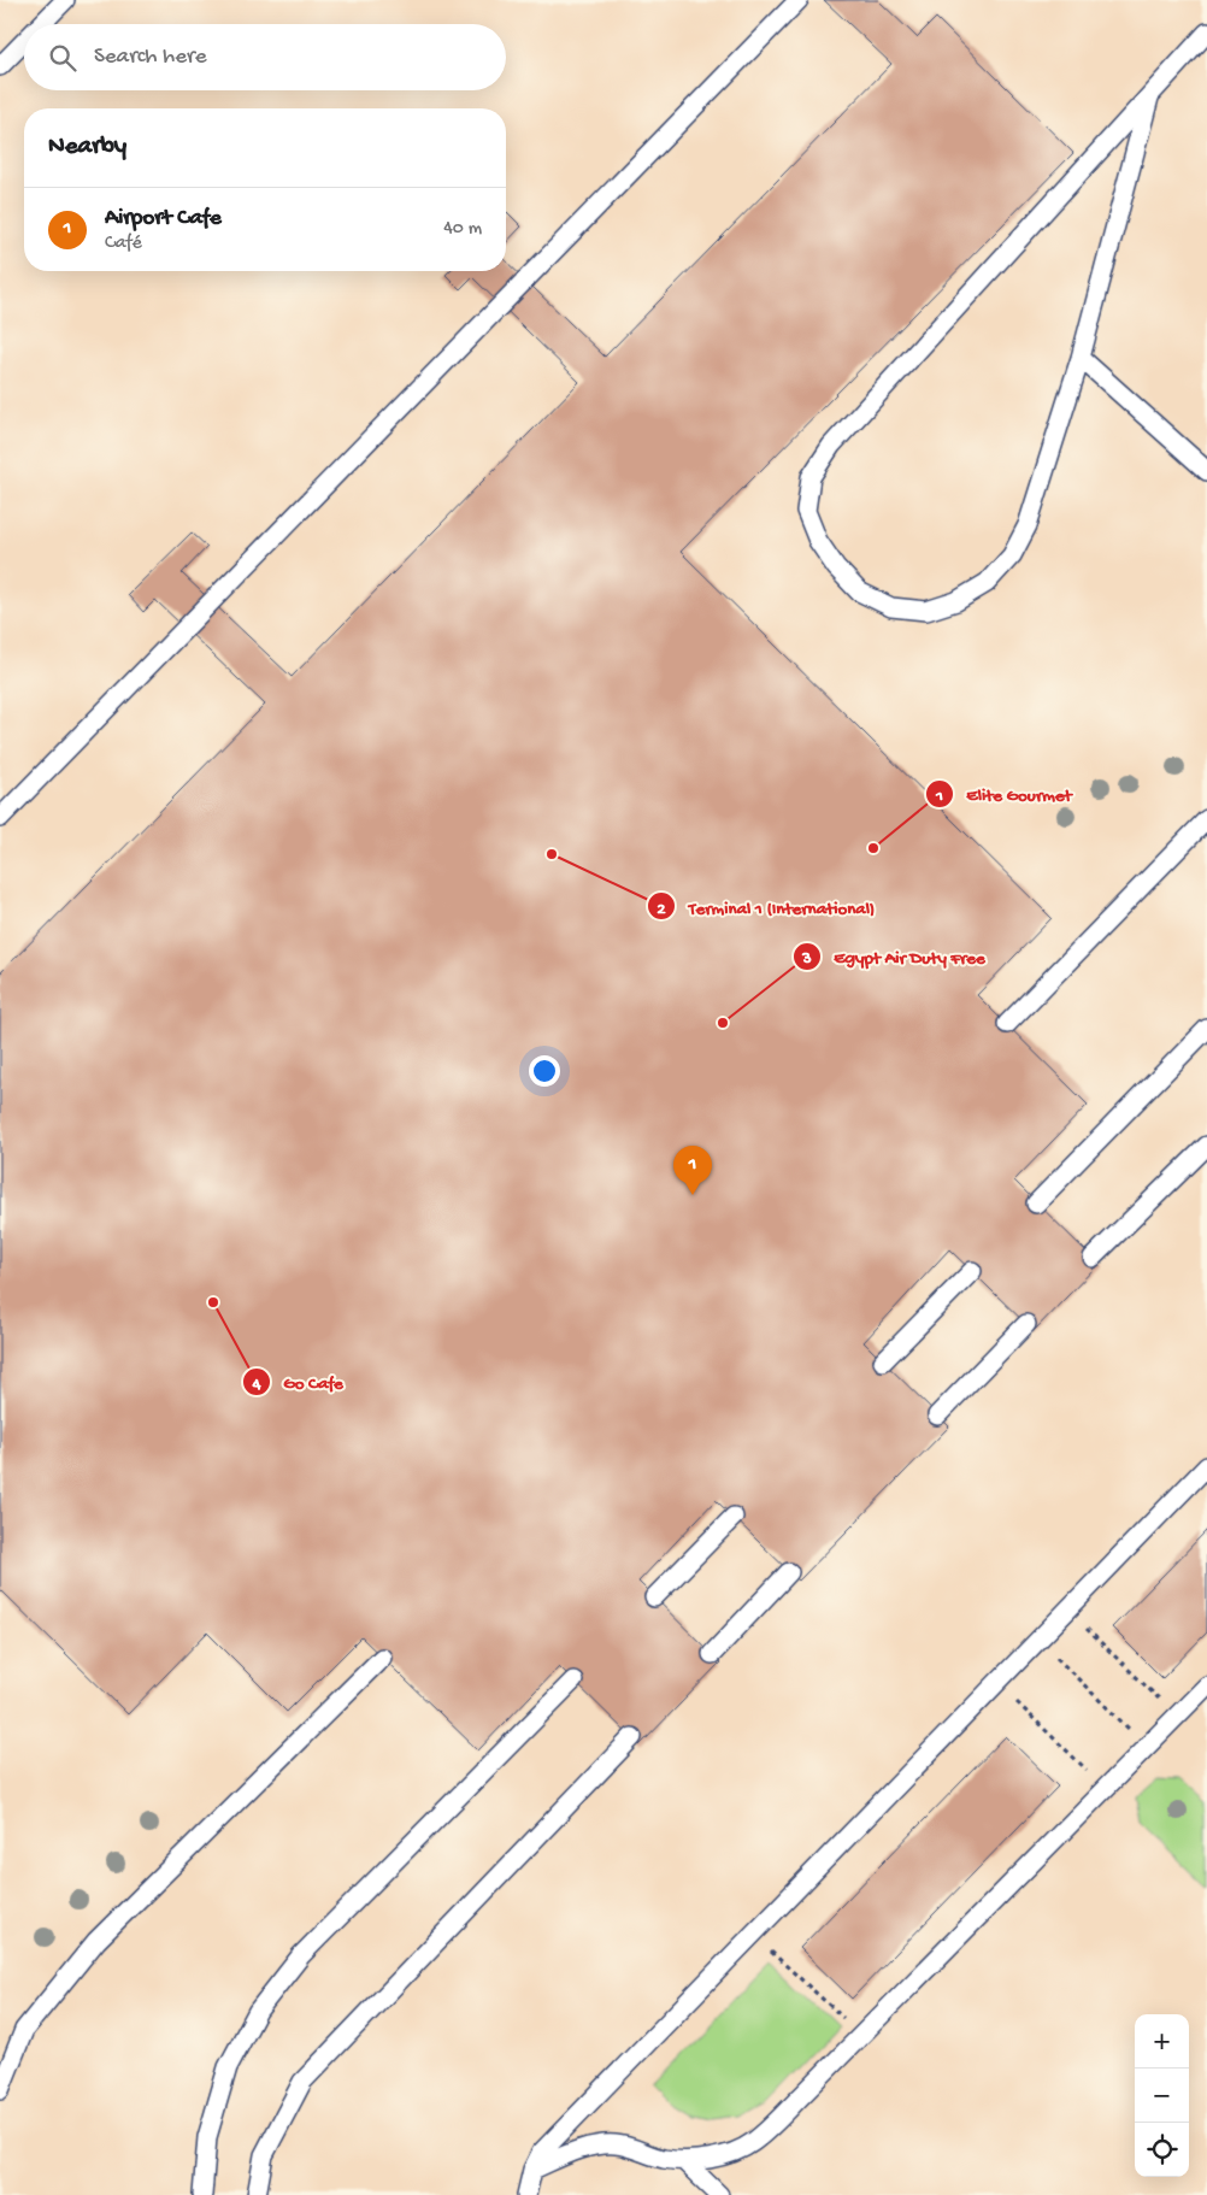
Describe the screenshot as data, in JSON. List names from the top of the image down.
{
  "places": [
    "Elite Gourmet",
    "Terminal 1 (International)",
    "Egypt Air Duty Free",
    "Go Cafe"
  ],
  "page": {
    "search": "Search here",
    "heading": "Nearby",
    "list": [
      {
        "mark": "1",
        "name": "Airport Cafe",
        "note": "Café",
        "value": "40 m"
      }
    ],
    "pins": "1",
    "map_buttons": ["+", "−"]
  }
}
